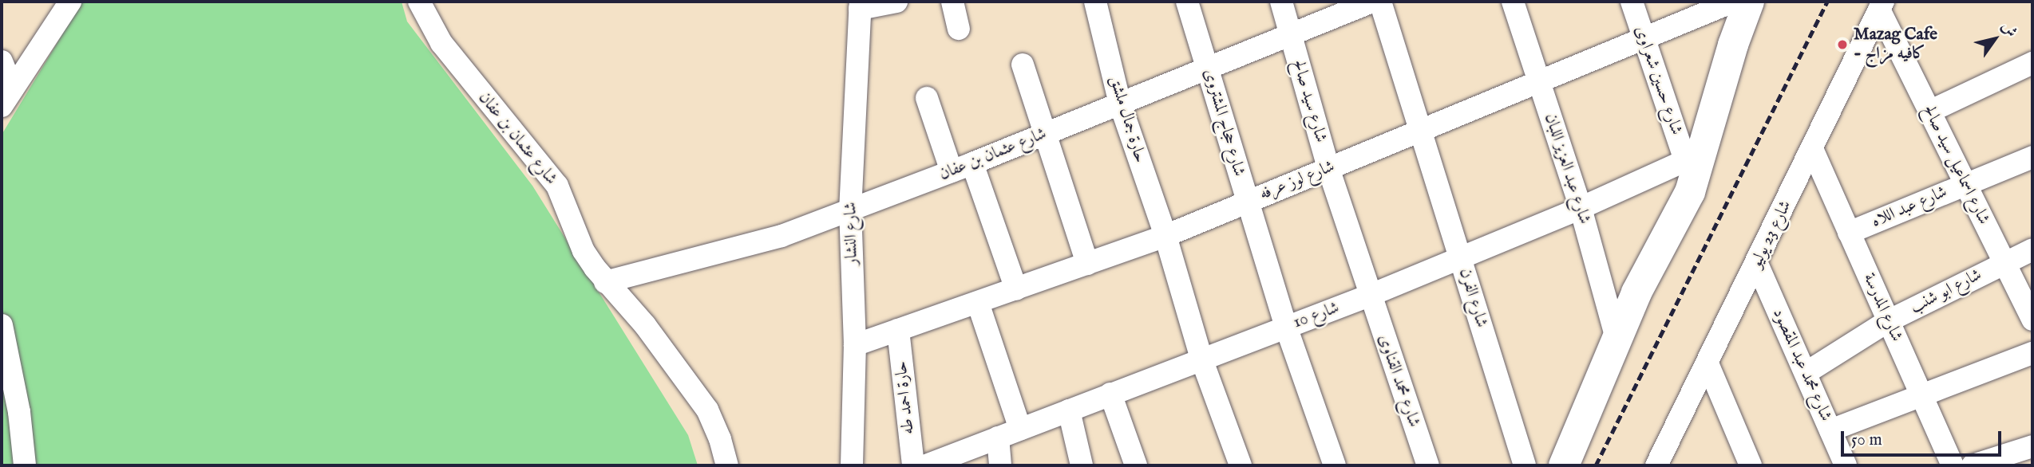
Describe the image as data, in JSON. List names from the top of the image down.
{
  "streets": {
    "street": [
      "شارع حسين شعراوى",
      "شارع سيد صالح",
      "حارة جمال ملشق",
      "شارع حجاج المشتروى",
      "شارع عثمان بن عفان",
      "شارع اسماعيل سيد صالح",
      "شارع عبد العزيز اللبان",
      "شارع لوز عرفه",
      "شارع عبد اللاه",
      "شارع النشار",
      "شارع 23 يوليو",
      "شارع ابو شنب",
      "شارع الفرن",
      "شارع المدرسة",
      "شارع 10",
      "شارع محمد عبد المقصود",
      "شارع محمد القناوى",
      "حارة احمد طه"
    ]
  },
  "crossings": [
    ["شارع حسين شعراوى", "شارع لوز عرفه"],
    ["شارع حسين شعراوى", "شارع 10"],
    ["شارع سيد صالح", "شارع عثمان بن عفان"],
    ["شارع سيد صالح", "شارع لوز عرفه"],
    ["شارع سيد صالح", "شارع 10"],
    ["شارع سيد صالح", "شارع محمد القناوى"],
    ["حارة جمال ملشق", "شارع عثمان بن عفان"],
    ["حارة جمال ملشق", "شارع لوز عرفه"],
    ["حارة جمال ملشق", "شارع 10"],
    ["شارع حجاج المشتروى", "شارع عثمان بن عفان"],
    ["شارع حجاج المشتروى", "شارع لوز عرفه"],
    ["شارع حجاج المشتروى", "شارع 10"],
    ["شارع عثمان بن عفان", "شارع النشار"],
    ["شارع اسماعيل سيد صالح", "شارع عبد اللاه"],
    ["شارع اسماعيل سيد صالح", "شارع 23 يوليو"],
    ["شارع اسماعيل سيد صالح", "شارع ابو شنب"],
    ["شارع عبد العزيز اللبان", "شارع لوز عرفه"],
    ["شارع عبد العزيز اللبان", "شارع 10"],
    ["شارع لوز عرفه", "شارع النشار"],
    ["شارع لوز عرفه", "شارع الفرن"],
    ["شارع لوز عرفه", "حارة احمد طه"],
    ["شارع عبد اللاه", "شارع المدرسة"],
    ["شارع 23 يوليو", "شارع المدرسة"],
    ["شارع 23 يوليو", "شارع محمد عبد المقصود"],
    ["شارع ابو شنب", "شارع المدرسة"],
    ["شارع ابو شنب", "شارع محمد عبد المقصود"],
    ["شارع الفرن", "شارع 10"],
    ["شارع 10", "شارع محمد القناوى"]
  ],
  "places": ["Mazag Cafe - كافيه مزاج"],
  "scale_bar": "50 m",
  "north": "top right"
}
